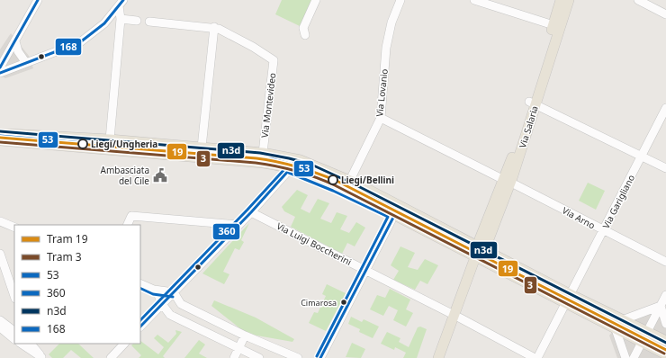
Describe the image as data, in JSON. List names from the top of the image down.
{
  "streets": {
    "main road": ["Via Salaria"],
    "street": [
      "Via Lovanio",
      "Via Montevideo",
      "Via Garigliano",
      "Via Arno",
      "Via Luigi Boccherini"
    ]
  },
  "crossings": [
    ["Via Lovanio", "Via Arno"],
    ["Via Salaria", "Via Arno"],
    ["Via Salaria", "Via Luigi Boccherini"],
    ["Via Garigliano", "Via Arno"],
    ["Via Garigliano", "Via Luigi Boccherini"]
  ],
  "places": {
    "other": ["Liegi/Ungheria", "Liegi/Bellini", "Cimarosa"],
    "public building": ["Ambasciata del Cile"]
  },
  "lines": [
    "transit line 168",
    "transit line n3d",
    "transit line 53",
    "tram line 19",
    "transit line 360",
    "tram line 3"
  ],
  "legend": [
    "Tram 19",
    "Tram 3",
    "53",
    "360",
    "n3d",
    "168"
  ]
}
